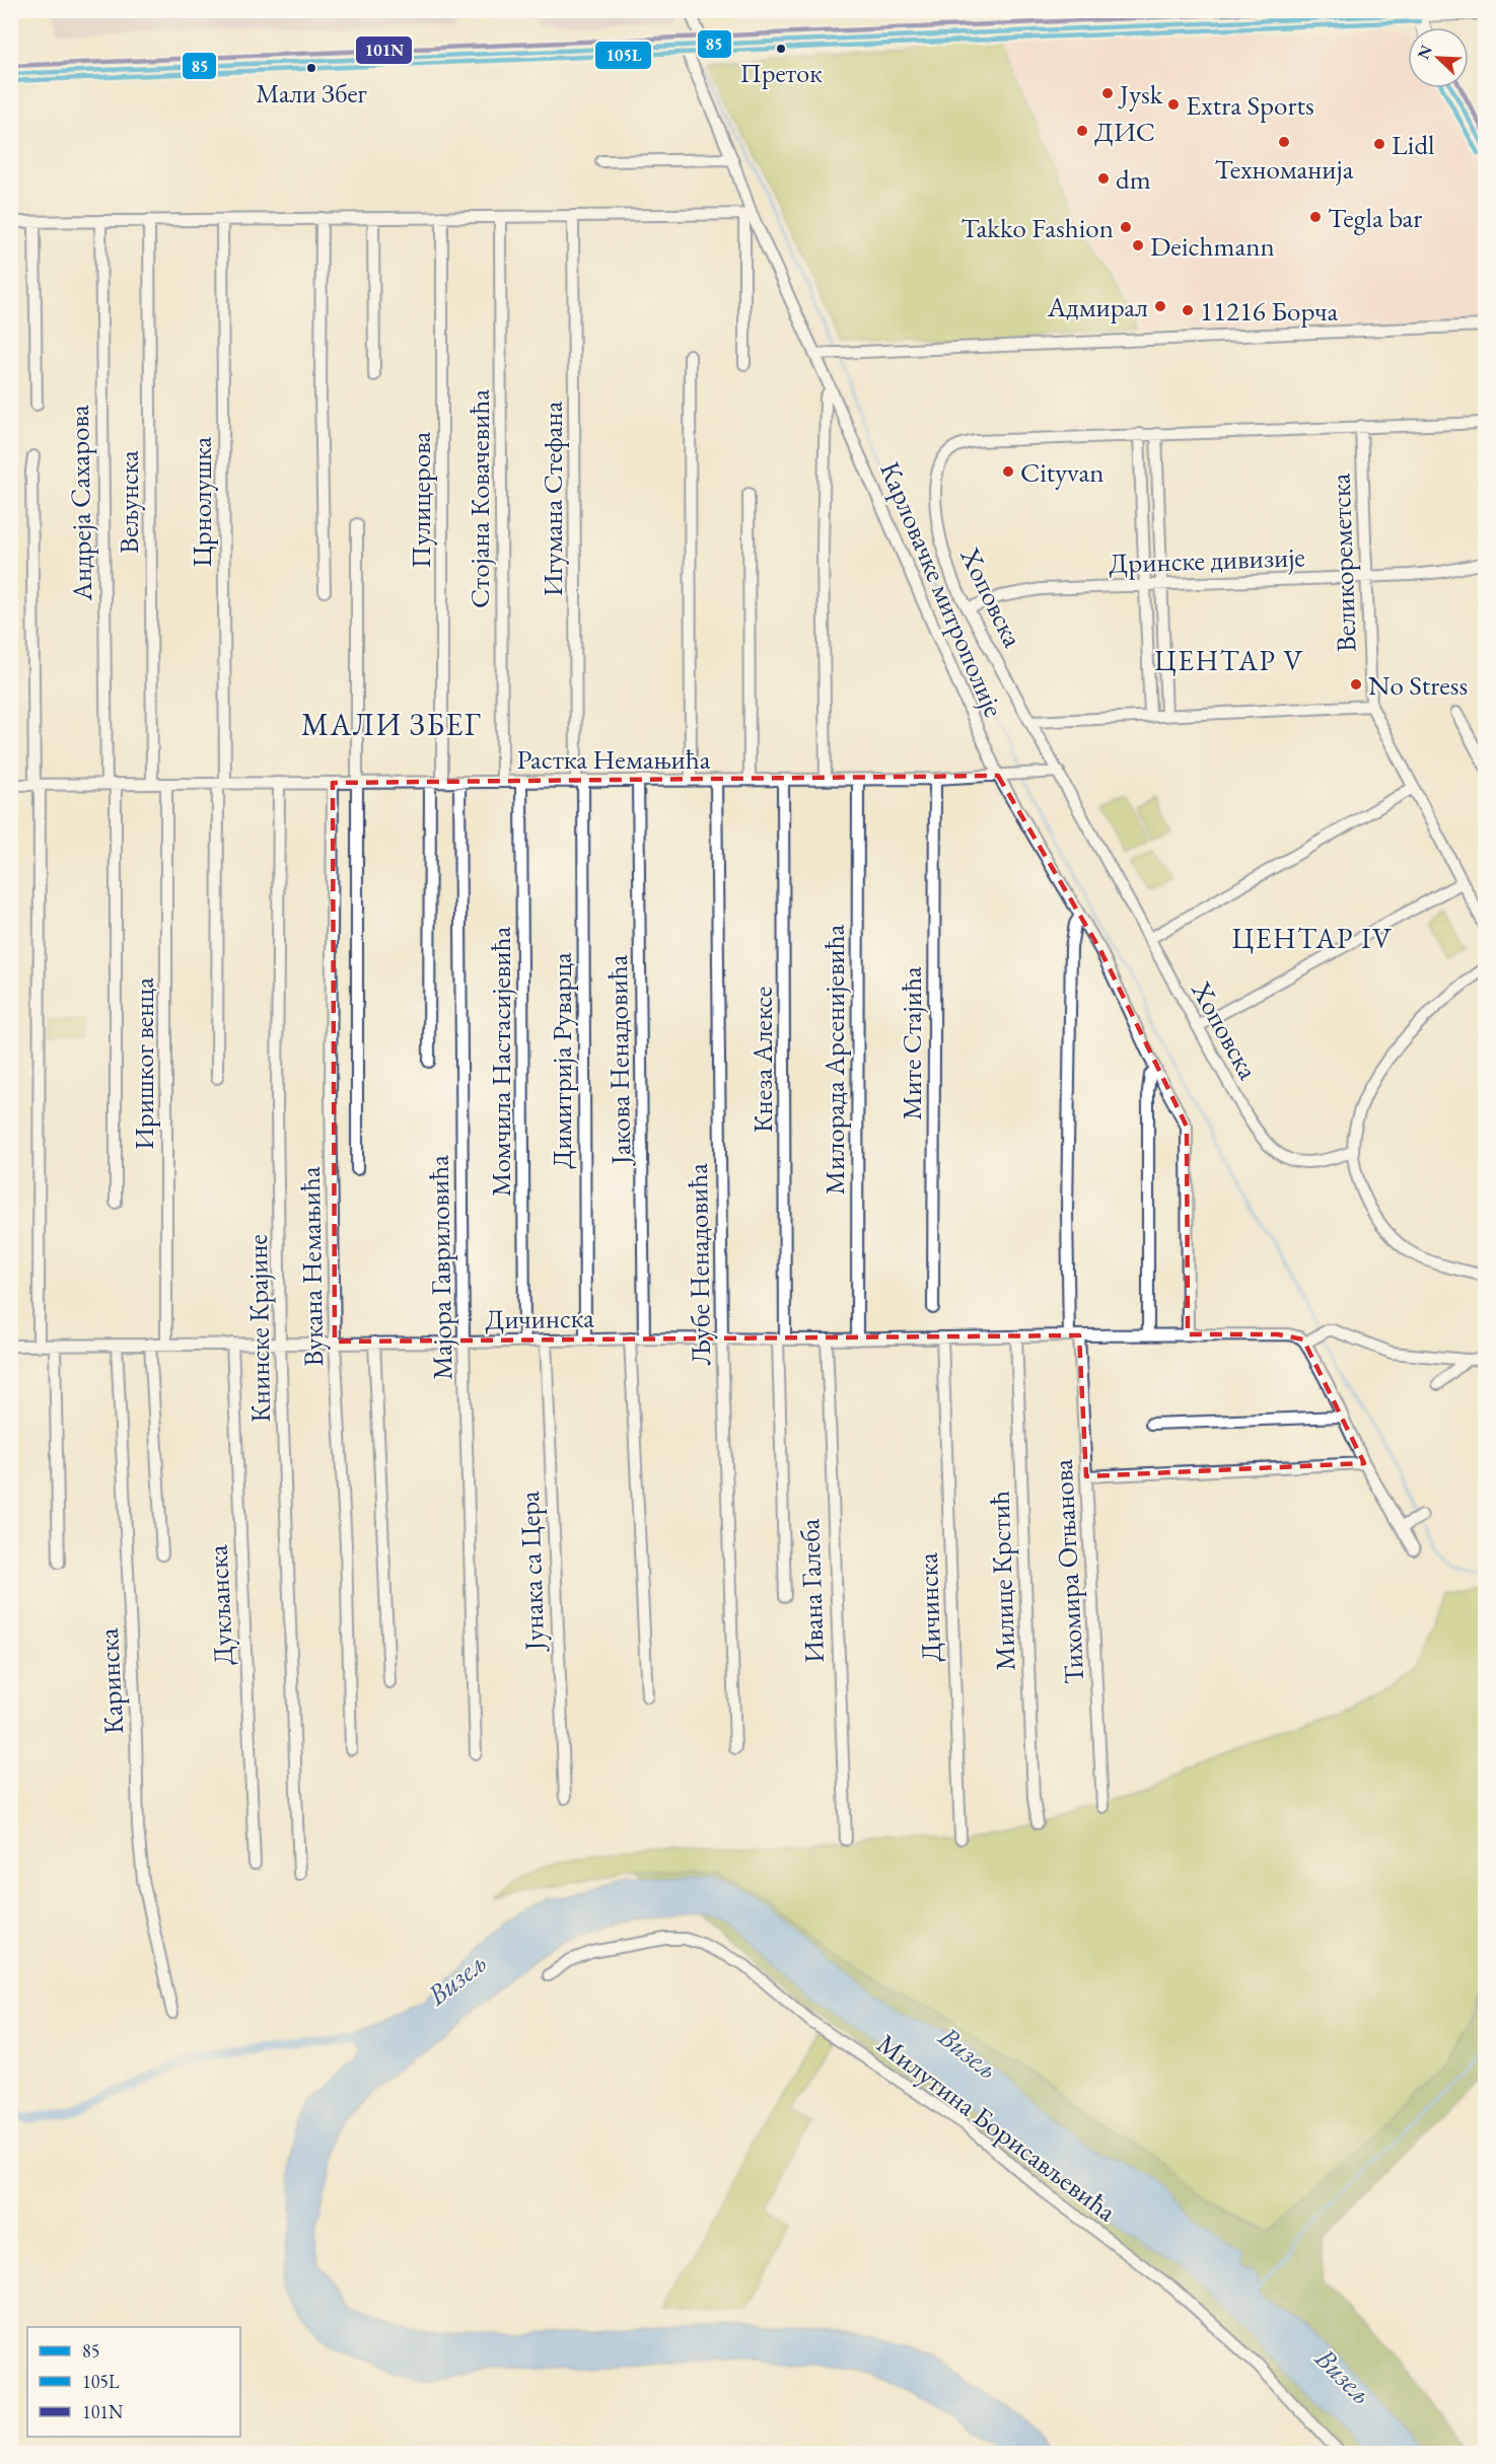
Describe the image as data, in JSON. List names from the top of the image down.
{
  "streets": {
    "street": [
      "Стојана Ковачевића",
      "Игумана Стефана",
      "Пулицерова",
      "Вељунска",
      "Црнолушка",
      "Андреја Сахарова",
      "Дринске дивизије",
      "Великореметска",
      "Карловачке митрополије",
      "Хоповска",
      "Растка Немањића",
      "Мите Стајића",
      "Јакова Ненадовића",
      "Кнеза Алексе",
      "Милорада Арсенијевића",
      "Димитрија Руварца",
      "Момчила Настасијевића",
      "Иришког венца",
      "Љубе Ненадовића",
      "Вукана Немањића",
      "Мајора Гавриловића",
      "Дичинска",
      "Книнске Крајине",
      "Јунака са Цера",
      "Тихомира Огњанова",
      "Милице Крстић",
      "Ивана Галеба",
      "Дукљанска",
      "Каринска",
      "Милутина Борисављевића"
    ]
  },
  "crossings": [
    ["Стојана Ковачевића", "Растка Немањића"],
    ["Игумана Стефана", "Растка Немањића"],
    ["Игумана Стефана", "Димитрија Руварца"],
    ["Пулицерова", "Растка Немањића"],
    ["Вељунска", "Растка Немањића"],
    ["Црнолушка", "Растка Немањића"],
    ["Андреја Сахарова", "Растка Немањића"],
    ["Дринске дивизије", "Великореметска"],
    ["Дринске дивизије", "Хоповска"],
    ["Великореметска", "Хоповска"],
    ["Карловачке митрополије", "Растка Немањића"],
    ["Карловачке митрополије", "Дичинска"],
    ["Карловачке митрополије", "Тихомира Огњанова"],
    ["Хоповска", "Растка Немањића"],
    ["Растка Немањића", "Мите Стајића"],
    ["Растка Немањића", "Јакова Ненадовића"],
    ["Растка Немањића", "Кнеза Алексе"],
    ["Растка Немањића", "Милорада Арсенијевића"],
    ["Растка Немањића", "Димитрија Руварца"],
    ["Растка Немањића", "Момчила Настасијевића"],
    ["Растка Немањића", "Иришког венца"],
    ["Растка Немањића", "Љубе Ненадовића"],
    ["Растка Немањића", "Вукана Немањића"],
    ["Растка Немањића", "Мајора Гавриловића"],
    ["Растка Немањића", "Книнске Крајине"],
    ["Јакова Ненадовића", "Дичинска"],
    ["Кнеза Алексе", "Дичинска"],
    ["Милорада Арсенијевића", "Дичинска"],
    ["Димитрија Руварца", "Дичинска"],
    ["Момчила Настасијевића", "Дичинска"],
    ["Иришког венца", "Дичинска"],
    ["Љубе Ненадовића", "Дичинска"],
    ["Вукана Немањића", "Дичинска"],
    ["Мајора Гавриловића", "Дичинска"],
    ["Дичинска", "Книнске Крајине"],
    ["Дичинска", "Јунака са Цера"],
    ["Дичинска", "Тихомира Огњанова"],
    ["Дичинска", "Милице Крстић"],
    ["Дичинска", "Ивана Галеба"],
    ["Дичинска", "Дукљанска"],
    ["Дичинска", "Каринска"]
  ],
  "districts": ["ЦЕНТАР V", "МАЛИ ЗБЕГ", "ЦЕНТАР IV"],
  "water": ["Визељ"],
  "places": [
    "Преток",
    "Мали Збег",
    "Jysk",
    "Extra Sports",
    "ДИС",
    "Техноманија",
    "Lidl",
    "dm",
    "Tegla bar",
    "Takko Fashion",
    "Deichmann",
    "Адмирал",
    "11216 Борча",
    "Cityvan",
    "No Stress"
  ],
  "lines": ["transit line 101N", "transit line 85", "transit line 105L"],
  "legend": ["85", "105L", "101N"],
  "north": "top left"
}
